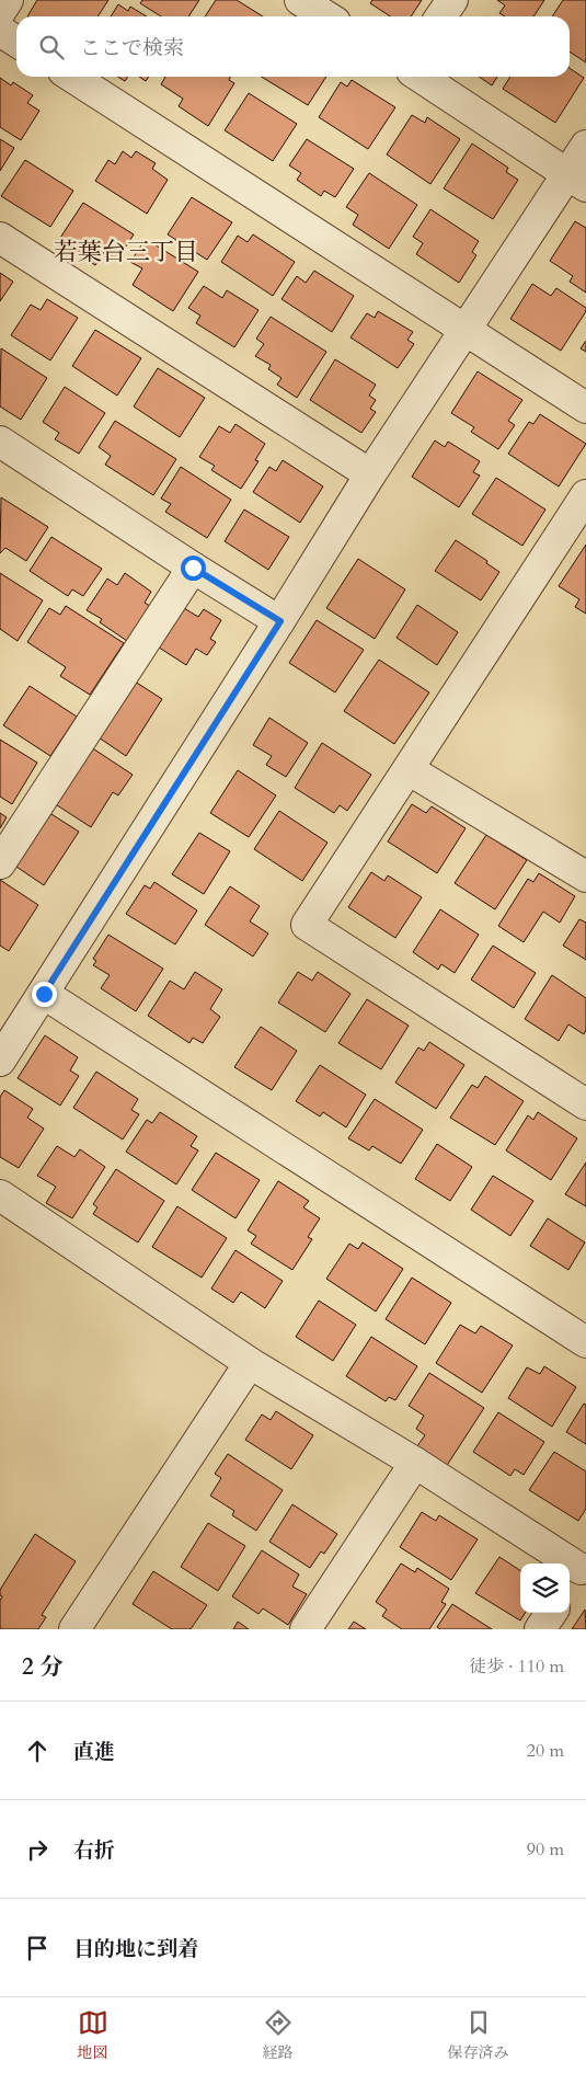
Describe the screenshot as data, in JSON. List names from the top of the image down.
{
  "districts": ["若葉台三丁目"],
  "page": {
    "search": "ここで検索",
    "heading": ["2 分", "徒歩 · 110 m"],
    "list": [
      ["直進", "20 m"],
      ["右折", "90 m"],
      "目的地に到着"
    ],
    "nav": ["地図", "経路", "保存済み"]
  }
}
